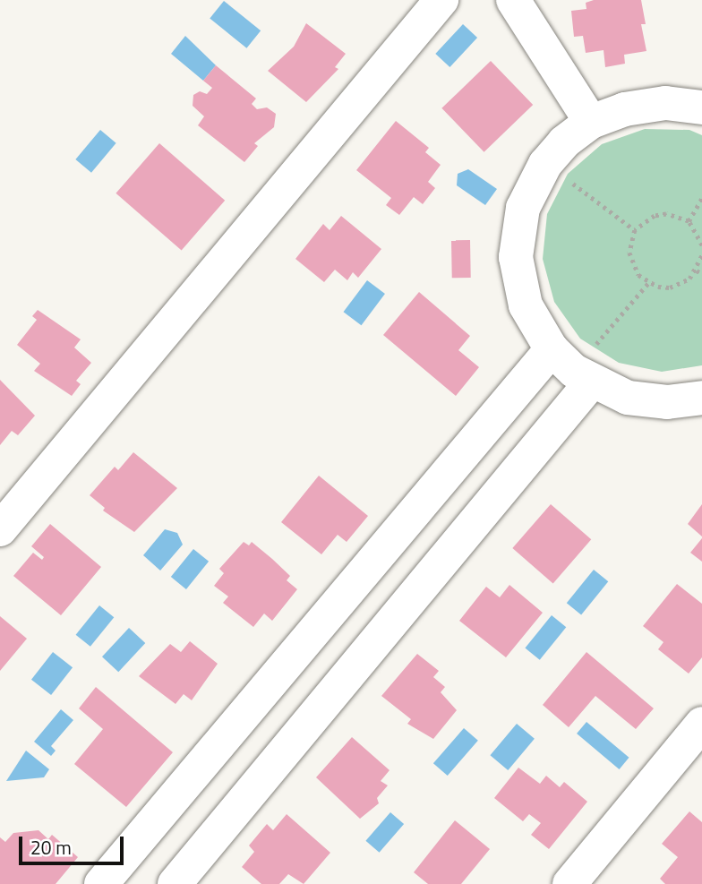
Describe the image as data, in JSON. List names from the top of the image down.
{
  "scale_bar": "20 m"
}
